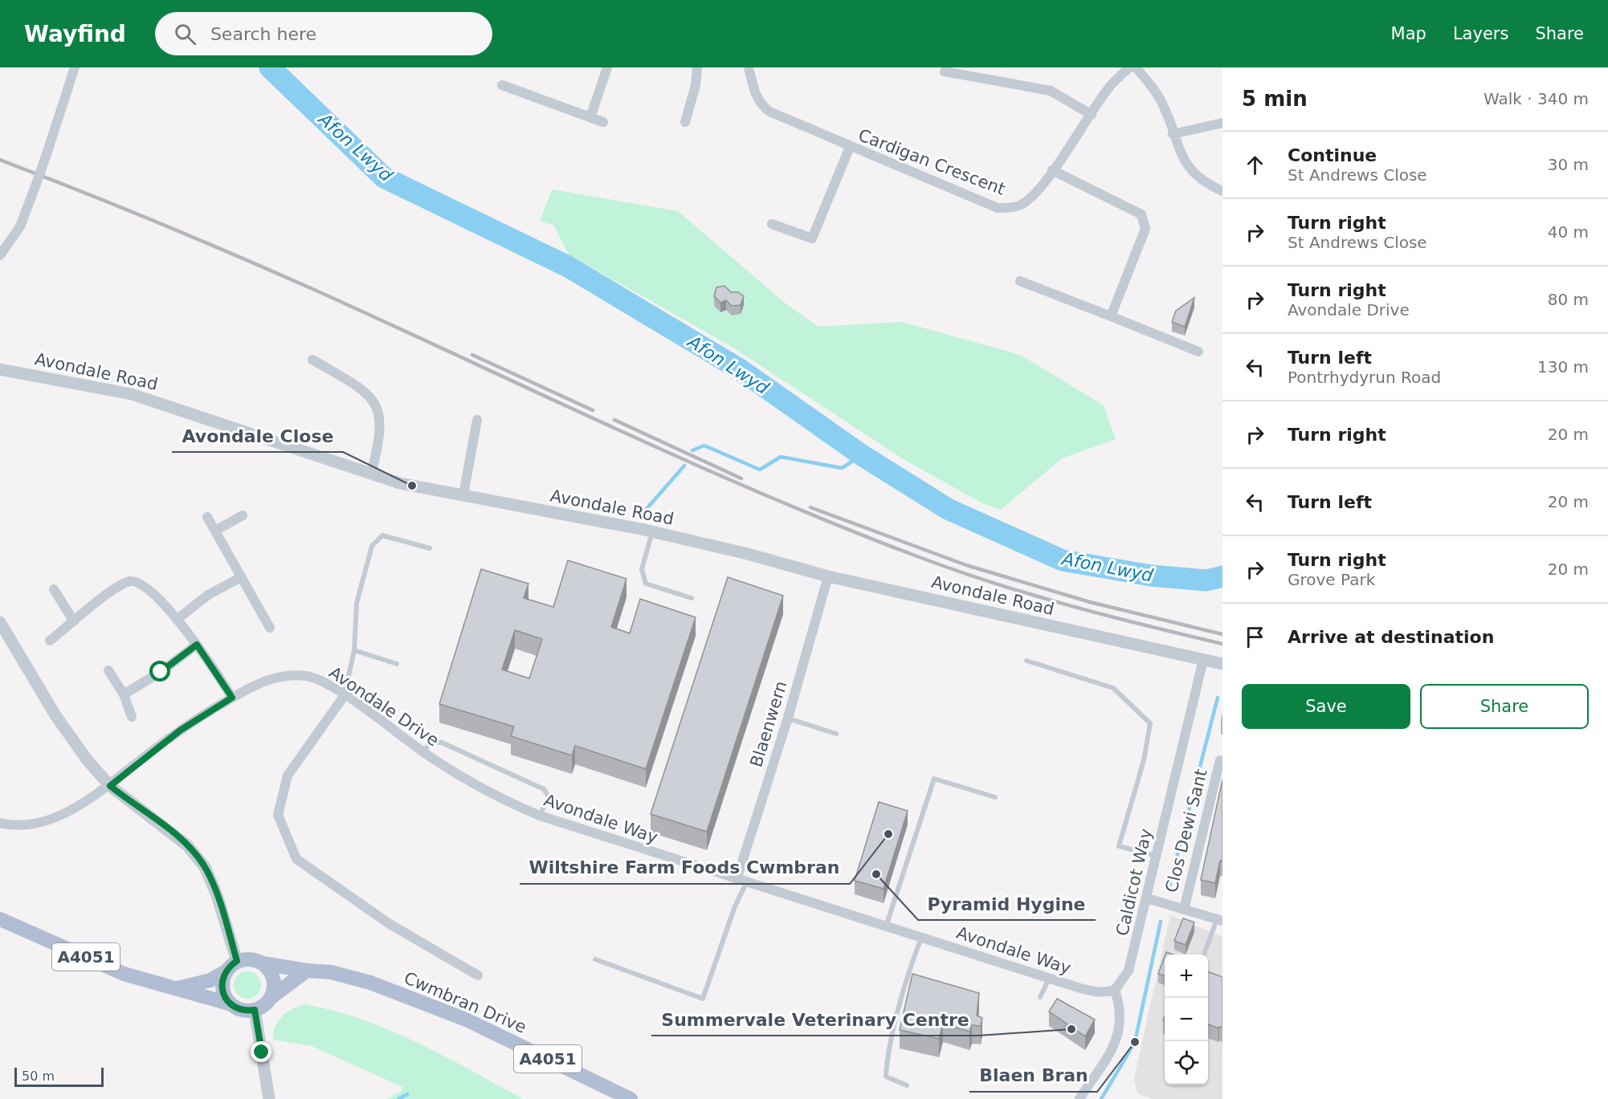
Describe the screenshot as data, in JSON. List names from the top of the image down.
{
  "streets": {
    "main road": ["A4051", "Cwmbran Drive"],
    "street": [
      "Cardigan Crescent",
      "Avondale Road",
      "Avondale Drive",
      "Blaenwern",
      "Avondale Way",
      "Clos Dewi Sant",
      "Caldicot Way"
    ]
  },
  "crossings": [
    ["Avondale Road", "Blaenwern"],
    ["Avondale Road", "Caldicot Way"],
    ["Avondale Drive", "Avondale Way"],
    ["Blaenwern", "Avondale Way"],
    ["Avondale Way", "Caldicot Way"],
    ["A4051", "Cwmbran Drive"]
  ],
  "water": ["Afon Lwyd"],
  "places": [
    "Avondale Close",
    "Wiltshire Farm Foods Cwmbran",
    "Pyramid Hygine",
    "Summervale Veterinary Centre",
    "Blaen Bran"
  ],
  "scale_bar": "50 m",
  "page": {
    "header": "Wayfind",
    "search": "Search here",
    "nav": ["Map", "Layers", "Share"],
    "heading": ["5 min", "Walk · 340 m"],
    "list": [
      ["Continue", "St Andrews Close", "30 m"],
      ["Turn right", "St Andrews Close", "40 m"],
      ["Turn right", "Avondale Drive", "80 m"],
      ["Turn left", "Pontrhydyrun Road", "130 m"],
      ["Turn right", "20 m"],
      ["Turn left", "20 m"],
      ["Turn right", "Grove Park", "20 m"],
      "Arrive at destination"
    ],
    "buttons": ["Save", "Share"],
    "map_buttons": ["+", "−"],
    "scale": "50 m"
  }
}
